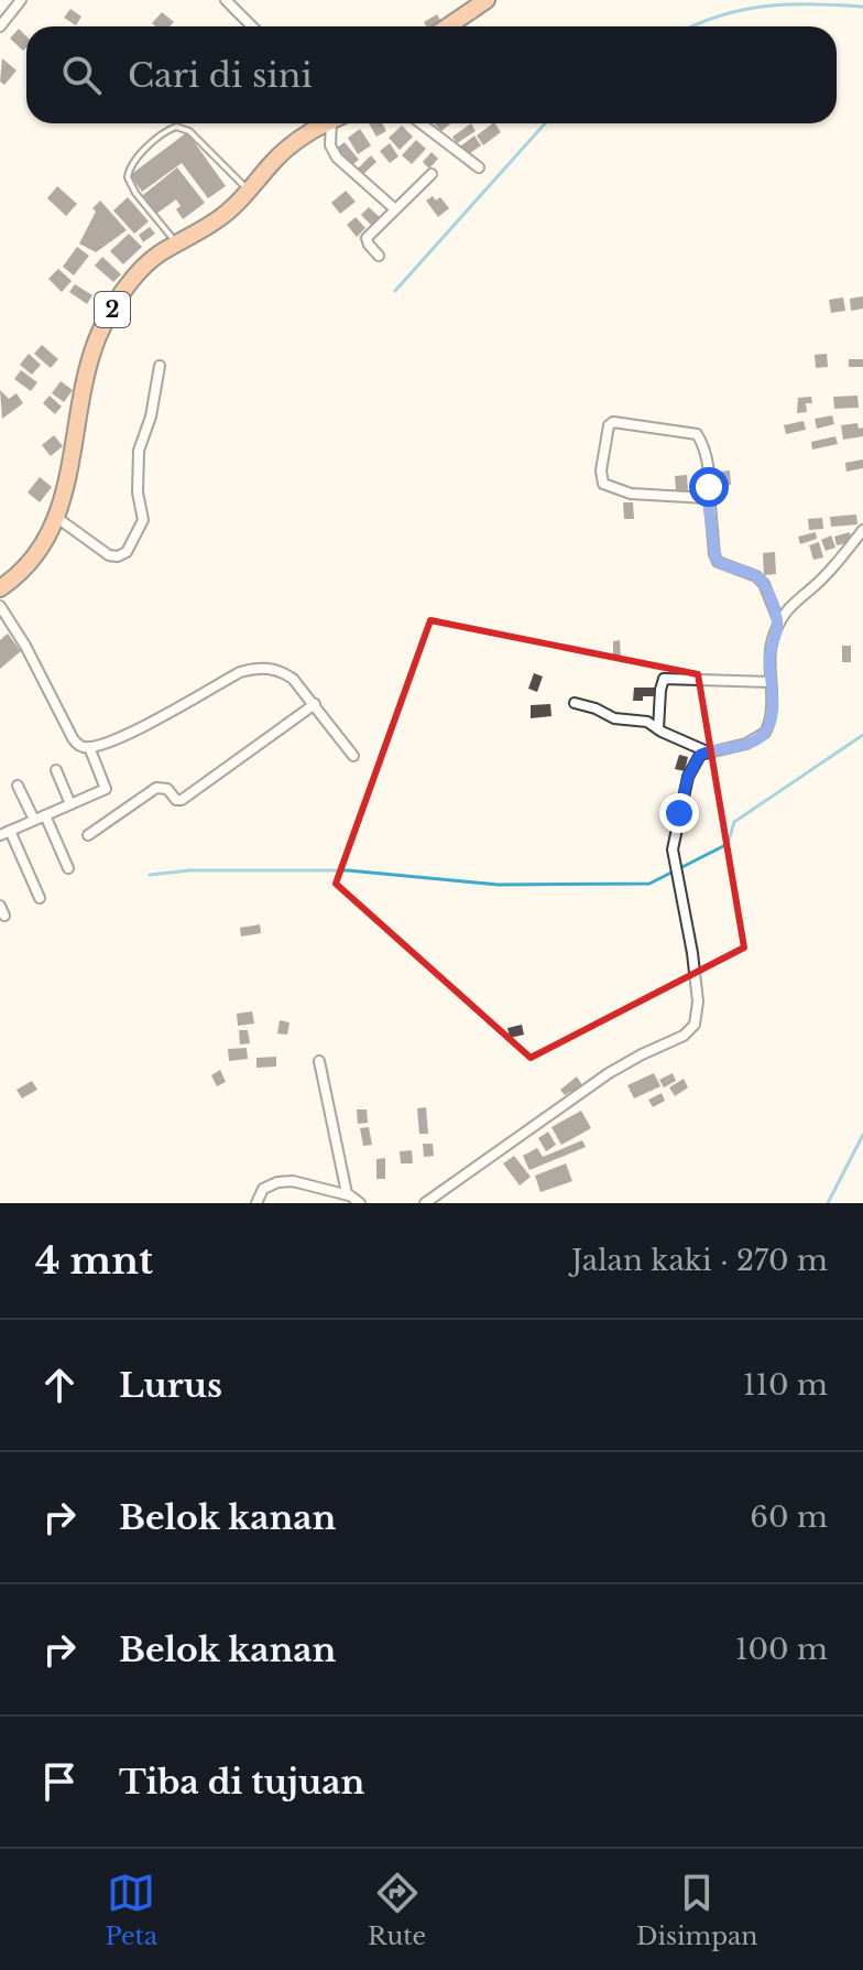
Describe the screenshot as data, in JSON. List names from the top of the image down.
{
  "streets": {
    "highway": ["2"]
  },
  "page": {
    "search": "Cari di sini",
    "heading": ["4 mnt", "Jalan kaki · 270 m"],
    "list": [
      ["Lurus", "110 m"],
      ["Belok kanan", "60 m"],
      ["Belok kanan", "100 m"],
      "Tiba di tujuan"
    ],
    "nav": ["Peta", "Rute", "Disimpan"]
  }
}
